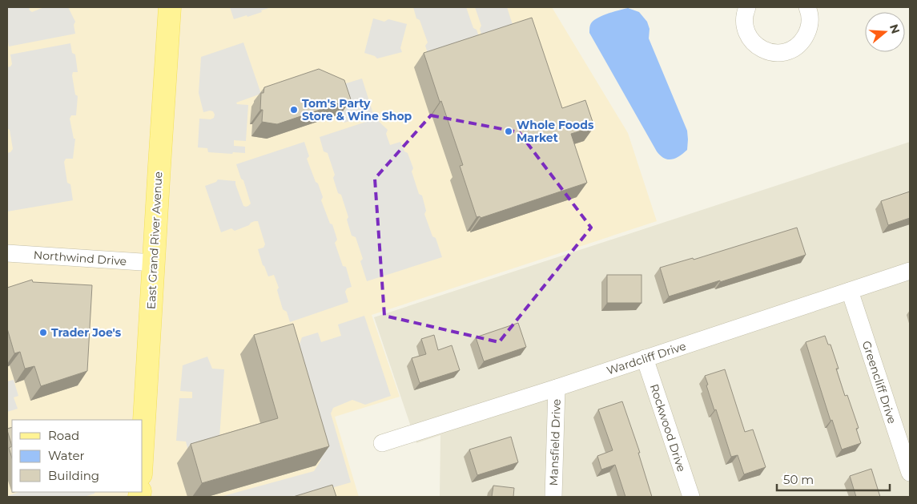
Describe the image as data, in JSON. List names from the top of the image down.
{
  "streets": {
    "main road": ["East Grand River Avenue"],
    "street": [
      "Northwind Drive",
      "Wardcliff Drive",
      "Greencliff Drive",
      "Rockwood Drive",
      "Mansfield Drive"
    ]
  },
  "crossings": [
    ["East Grand River Avenue", "Northwind Drive"],
    ["Wardcliff Drive", "Greencliff Drive"],
    ["Wardcliff Drive", "Rockwood Drive"],
    ["Wardcliff Drive", "Mansfield Drive"]
  ],
  "places": ["Tom's Party Store & Wine Shop", "Whole Foods Market", "Trader Joe's"],
  "legend": ["Road", "Water", "Building"],
  "scale_bar": "50 m",
  "north": "right"
}
